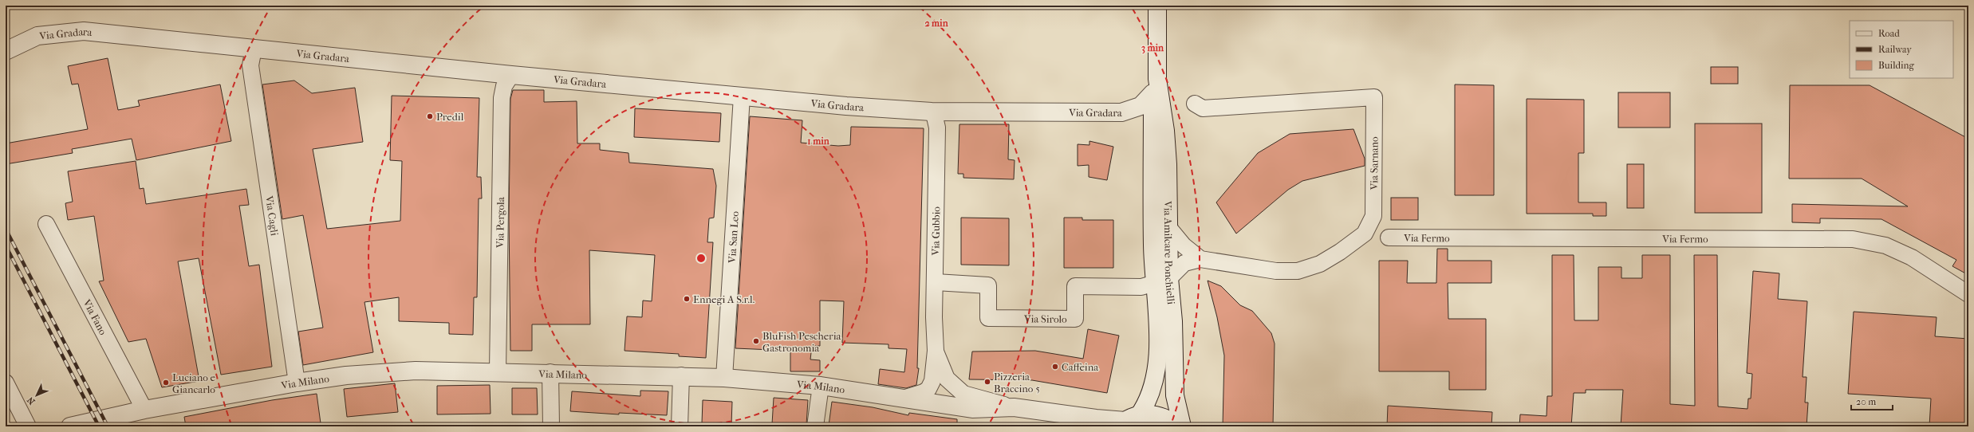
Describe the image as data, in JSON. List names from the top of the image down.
{
  "streets": {
    "street": [
      "Via Gradara",
      "Via Sarnano",
      "Via Cagli",
      "Via Pergola",
      "Via Gubbio",
      "Via San Leo",
      "Via Fermo",
      "Via Amilcare Ponchielli",
      "Via Fano",
      "Via Sirolo",
      "Via Milano"
    ]
  },
  "crossings": [
    ["Via Gradara", "Via Cagli"],
    ["Via Gradara", "Via Pergola"],
    ["Via Gradara", "Via Gubbio"],
    ["Via Gradara", "Via San Leo"],
    ["Via Gradara", "Via Amilcare Ponchielli"],
    ["Via Sarnano", "Via Amilcare Ponchielli"],
    ["Via Sarnano", "Via Sirolo"],
    ["Via Cagli", "Via Milano"],
    ["Via Pergola", "Via Milano"],
    ["Via Gubbio", "Via Sirolo"],
    ["Via Gubbio", "Via Milano"],
    ["Via San Leo", "Via Milano"],
    ["Via Amilcare Ponchielli", "Via Sirolo"],
    ["Via Amilcare Ponchielli", "Via Milano"],
    ["Via Fano", "Via Milano"]
  ],
  "places": [
    "Predil",
    "Ennegi A S.r.l.",
    "BluFish Pescheria Gastronomia",
    "Caffeina",
    "Pizzeria Braccino 5",
    "Luciano e Giancarlo"
  ],
  "legend": ["Road", "Railway", "Building"],
  "scale_bar": "20 m",
  "north": "bottom left",
  "rings": ["2 min", "3 min", "1 min"]
}
